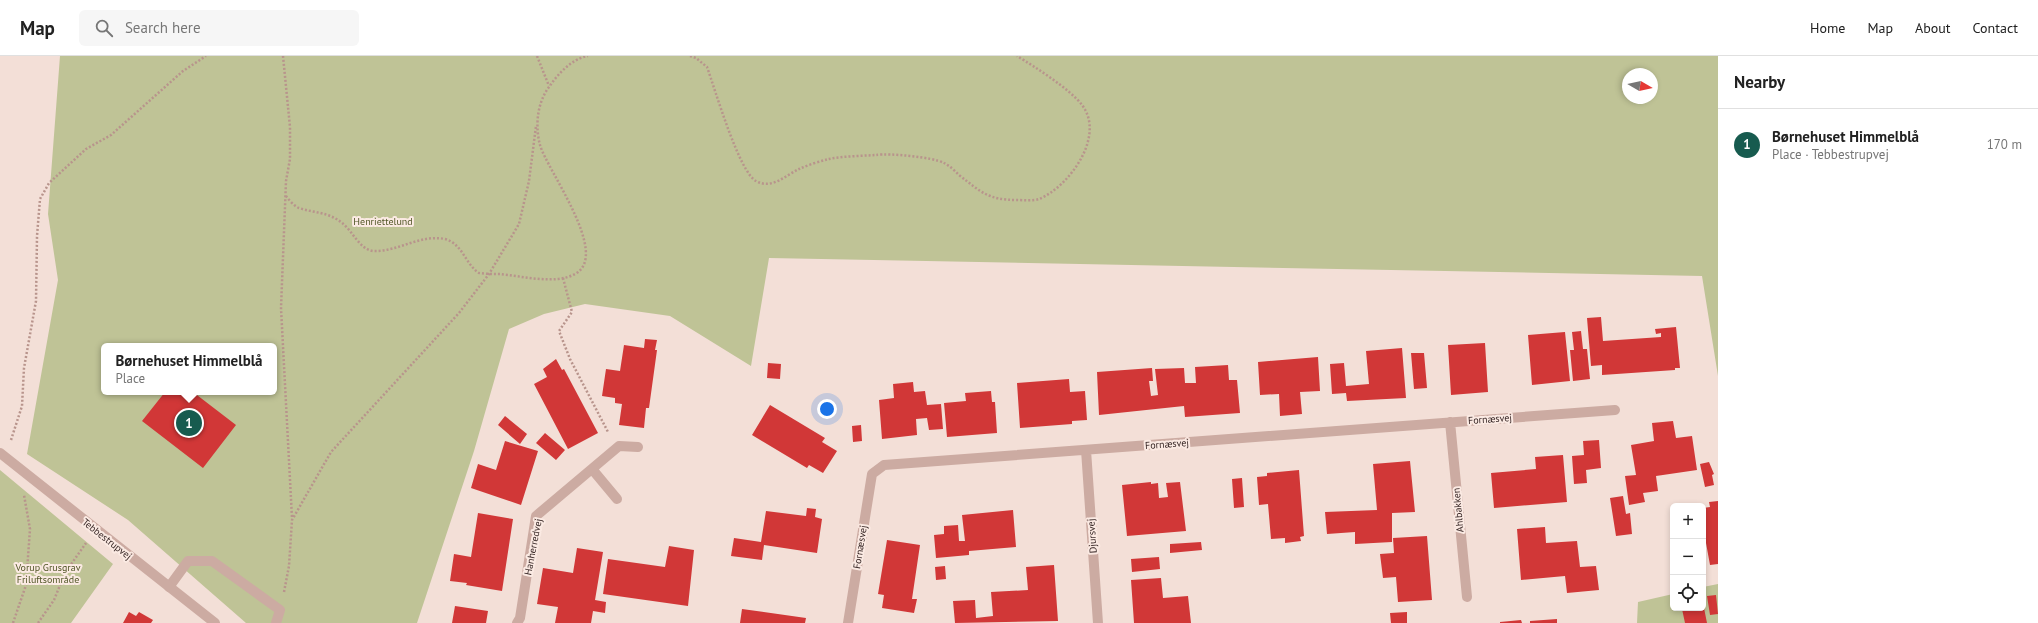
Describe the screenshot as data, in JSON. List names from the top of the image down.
{
  "streets": {
    "street": [
      "Fornæsvej",
      "Ahlbakken",
      "Djursvej",
      "Tebbestrupvej",
      "Hanherredvej"
    ]
  },
  "crossings": [
    ["Fornæsvej", "Ahlbakken"],
    ["Fornæsvej", "Djursvej"]
  ],
  "parks": ["Henriettelund", "Vorup Grusgrav Friluftsområde"],
  "north": "right",
  "page": {
    "header": "Map",
    "search": "Search here",
    "nav": [
      "Home",
      "Map",
      "About",
      "Contact"
    ],
    "heading": "Nearby",
    "list": [
      {
        "mark": "1",
        "name": "Børnehuset Himmelblå",
        "note": "Place · Tebbestrupvej",
        "value": "170 m"
      }
    ],
    "popup": ["Børnehuset Himmelblå", "Place"],
    "pins": "1",
    "map_buttons": ["+", "−"]
  }
}
